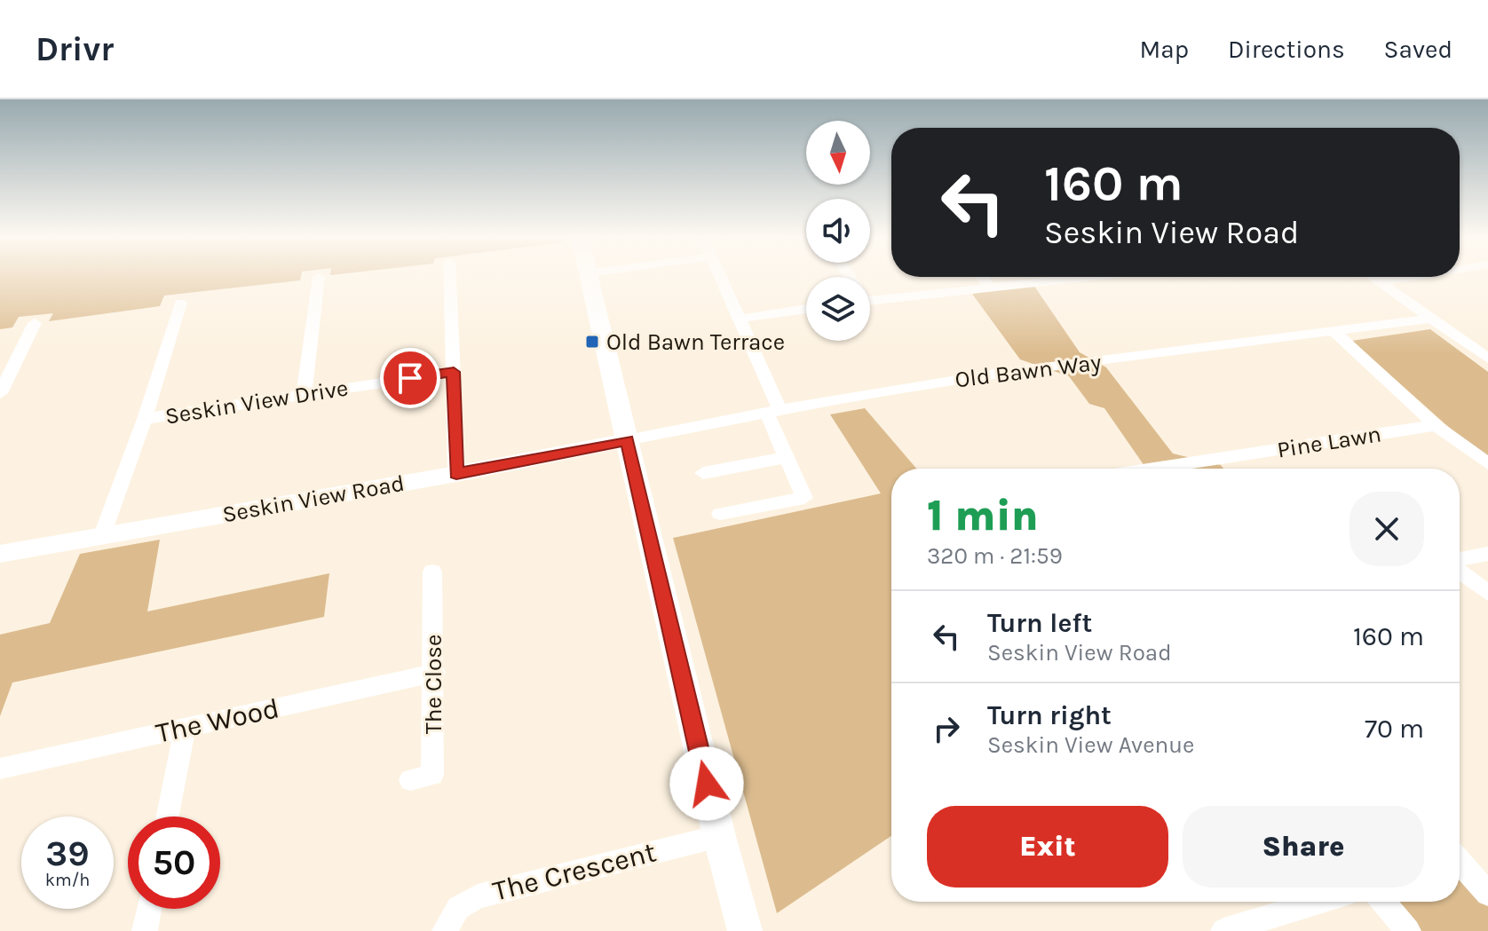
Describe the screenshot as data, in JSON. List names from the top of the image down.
{
  "streets": {
    "street": [
      "Old Bawn Way",
      "Seskin View Drive",
      "Pine Lawn",
      "Seskin View Road",
      "The Close",
      "The Wood",
      "The Crescent"
    ]
  },
  "crossings": [
    ["Old Bawn Way", "Seskin View Road"],
    ["The Close", "The Wood"]
  ],
  "places": {
    "transit": ["Old Bawn Terrace"]
  },
  "north": "bottom",
  "page": {
    "header": "Drivr",
    "nav": ["Map", "Directions", "Saved"],
    "turn": ["160 m", "Seskin View Road"],
    "heading": ["1 min", "320 m · 21:59"],
    "list": [
      {
        "name": "Turn left",
        "note": "Seskin View Road",
        "value": "160 m"
      },
      {
        "name": "Turn right",
        "note": "Seskin View Avenue",
        "value": "70 m"
      }
    ],
    "buttons": ["Exit", "Share"],
    "speed": "39 km/h",
    "limit": "50"
  }
}
